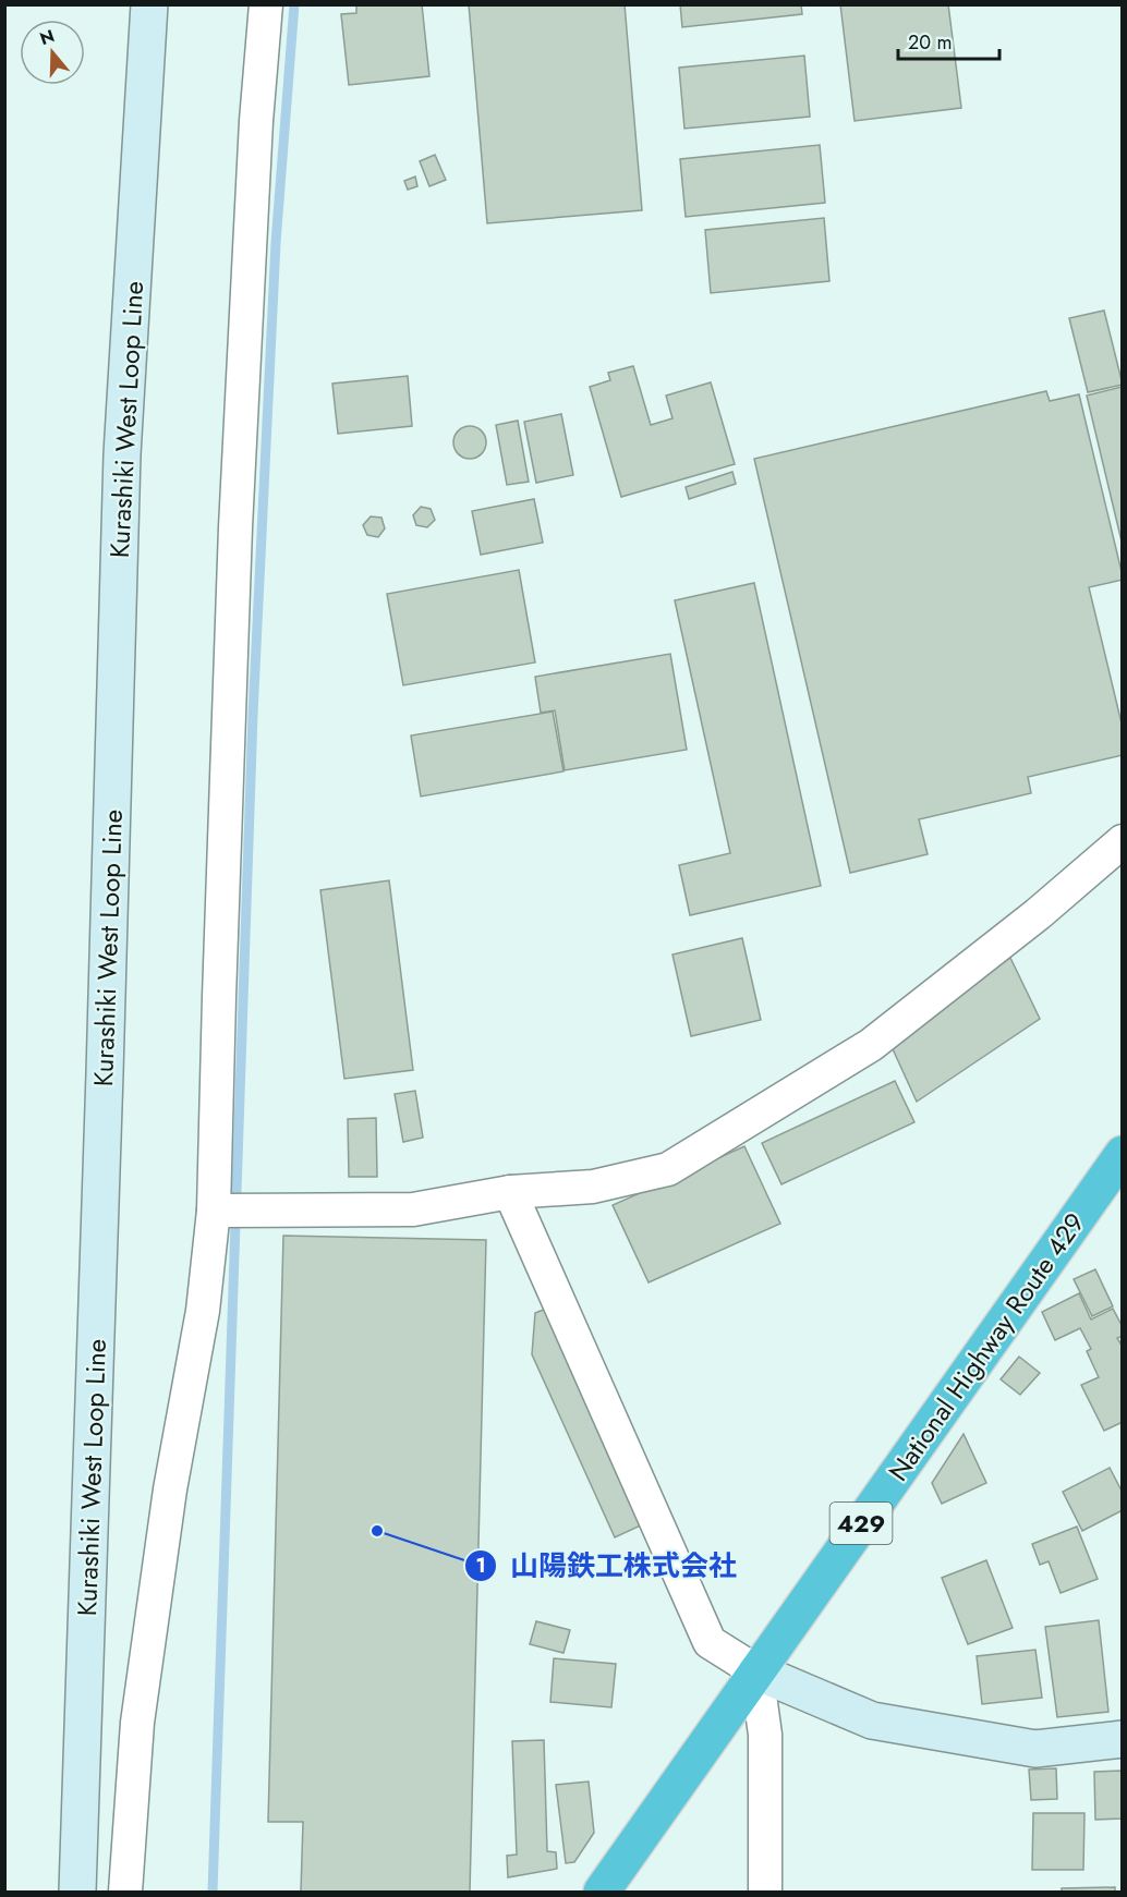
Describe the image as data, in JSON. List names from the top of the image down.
{
  "streets": {
    "highway": ["National Highway Route 429", "429"],
    "main road": ["Kurashiki West Loop Line"]
  },
  "places": ["山陽鉄工株式会社"],
  "scale_bar": "20 m",
  "north": "top"
}
